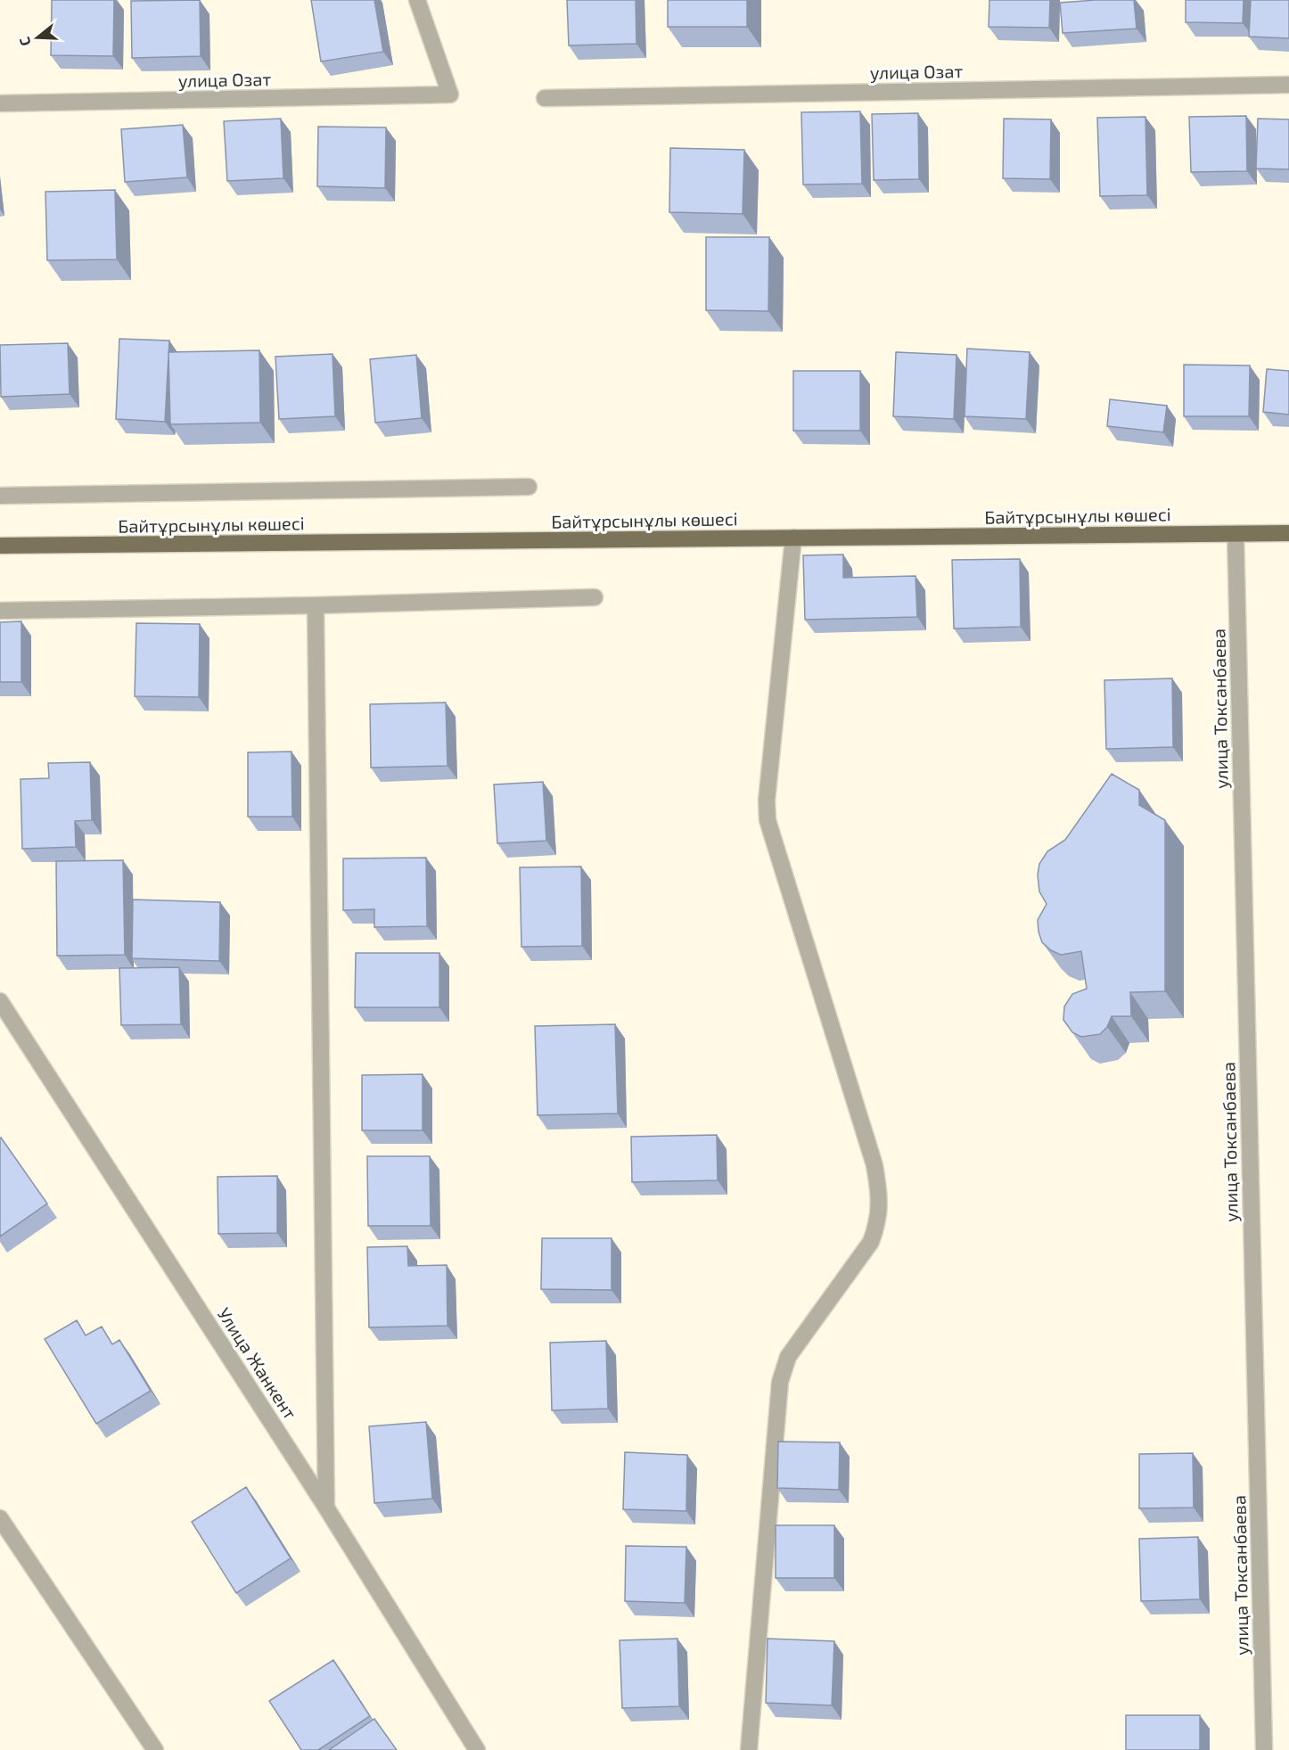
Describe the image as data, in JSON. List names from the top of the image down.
{
  "streets": {
    "main road": ["Байтұрсынұлы көшесі"],
    "street": ["улица Озат", "улица Токсанбаева", "Улица Жанкент"]
  },
  "crossings": [
    ["Байтұрсынұлы көшесі", "улица Токсанбаева"]
  ],
  "north": "left"
}
